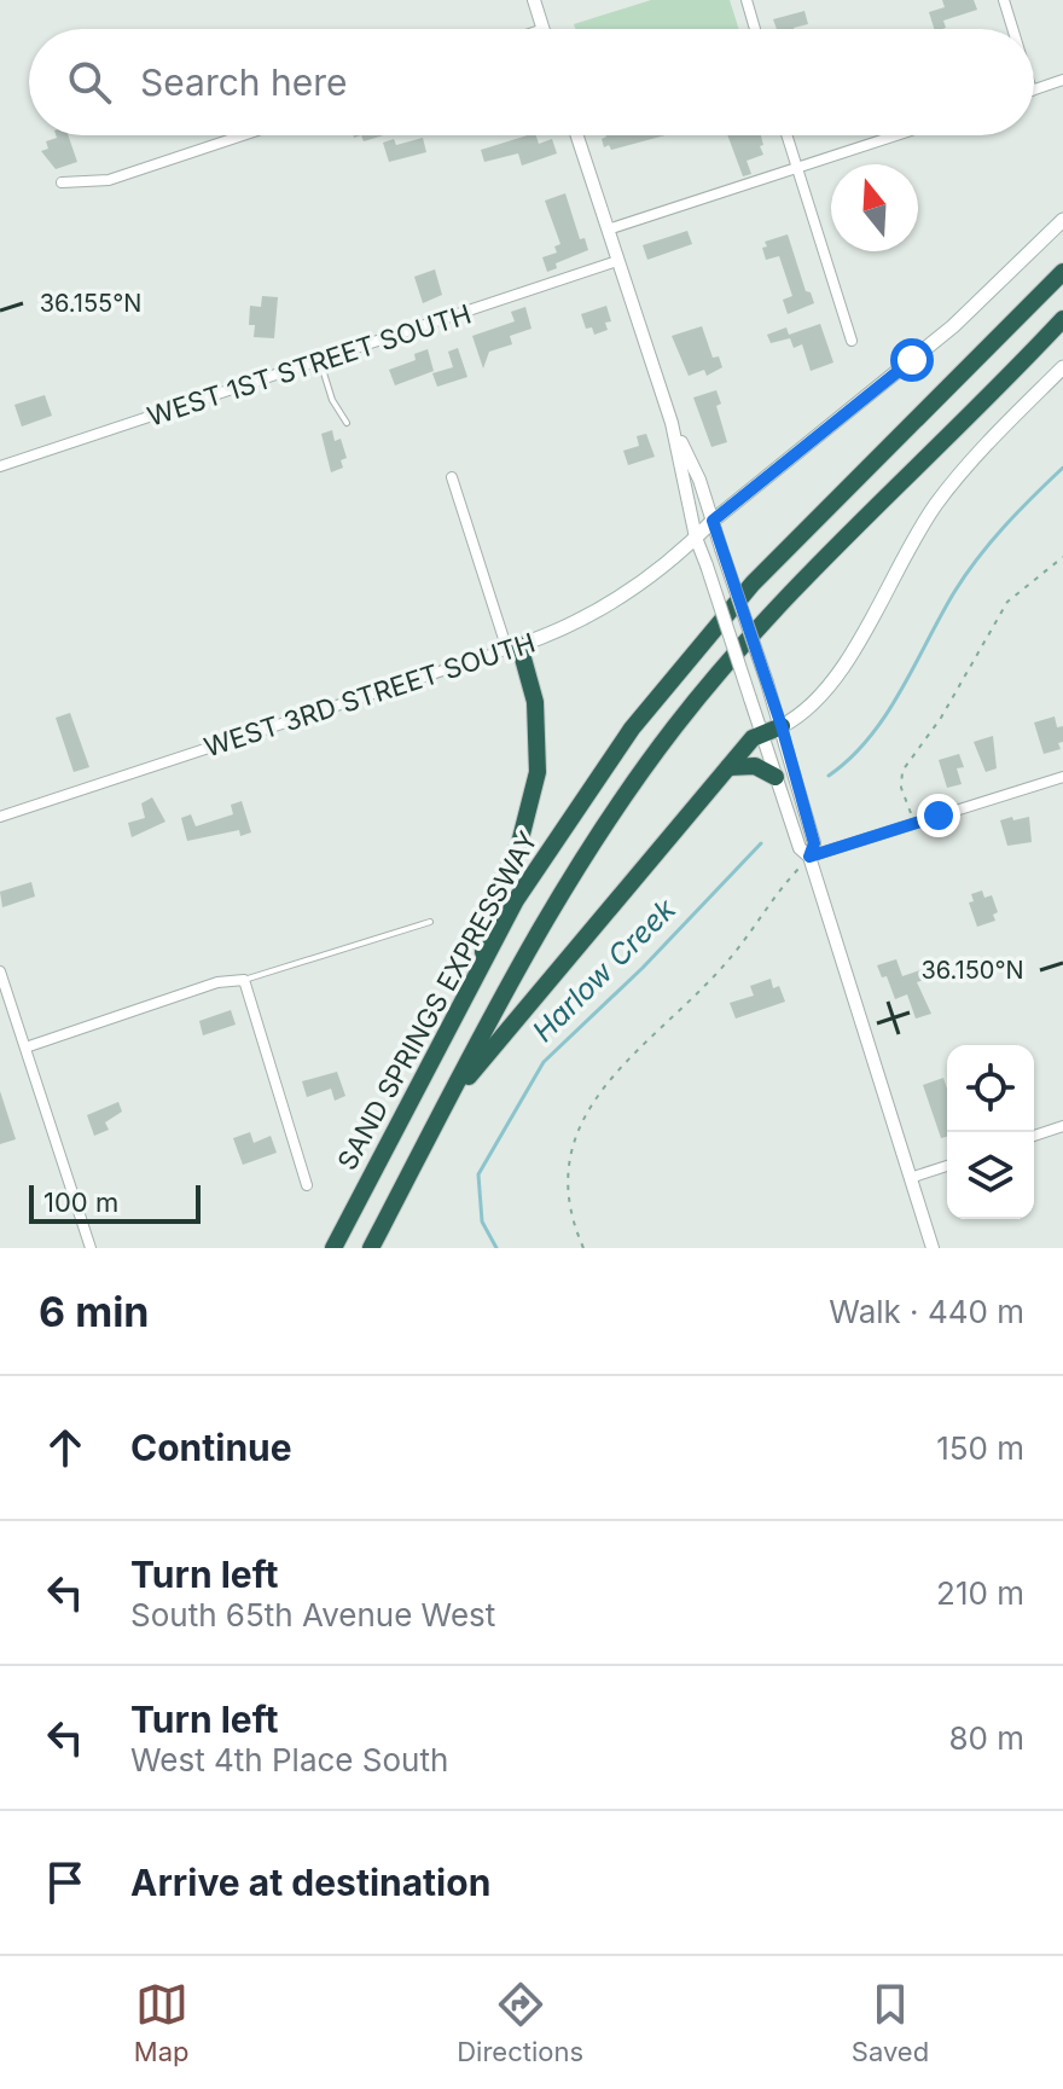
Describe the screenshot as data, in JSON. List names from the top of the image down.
{
  "streets": {
    "highway": ["SAND SPRINGS EXPRESSWAY"],
    "main road": ["WEST 3RD STREET SOUTH"],
    "street": ["WEST 1ST STREET SOUTH"]
  },
  "water": ["Harlow Creek"],
  "scale_bar": "100 m",
  "north": "top",
  "page": {
    "search": "Search here",
    "scale": "100 m",
    "heading": ["6 min", "Walk · 440 m"],
    "list": [
      ["Continue", "150 m"],
      ["Turn left", "South 65th Avenue West", "210 m"],
      ["Turn left", "West 4th Place South", "80 m"],
      "Arrive at destination"
    ],
    "nav": ["Map", "Directions", "Saved"]
  },
  "coordinates": ["36.155°N", "36.150°N"]
}
